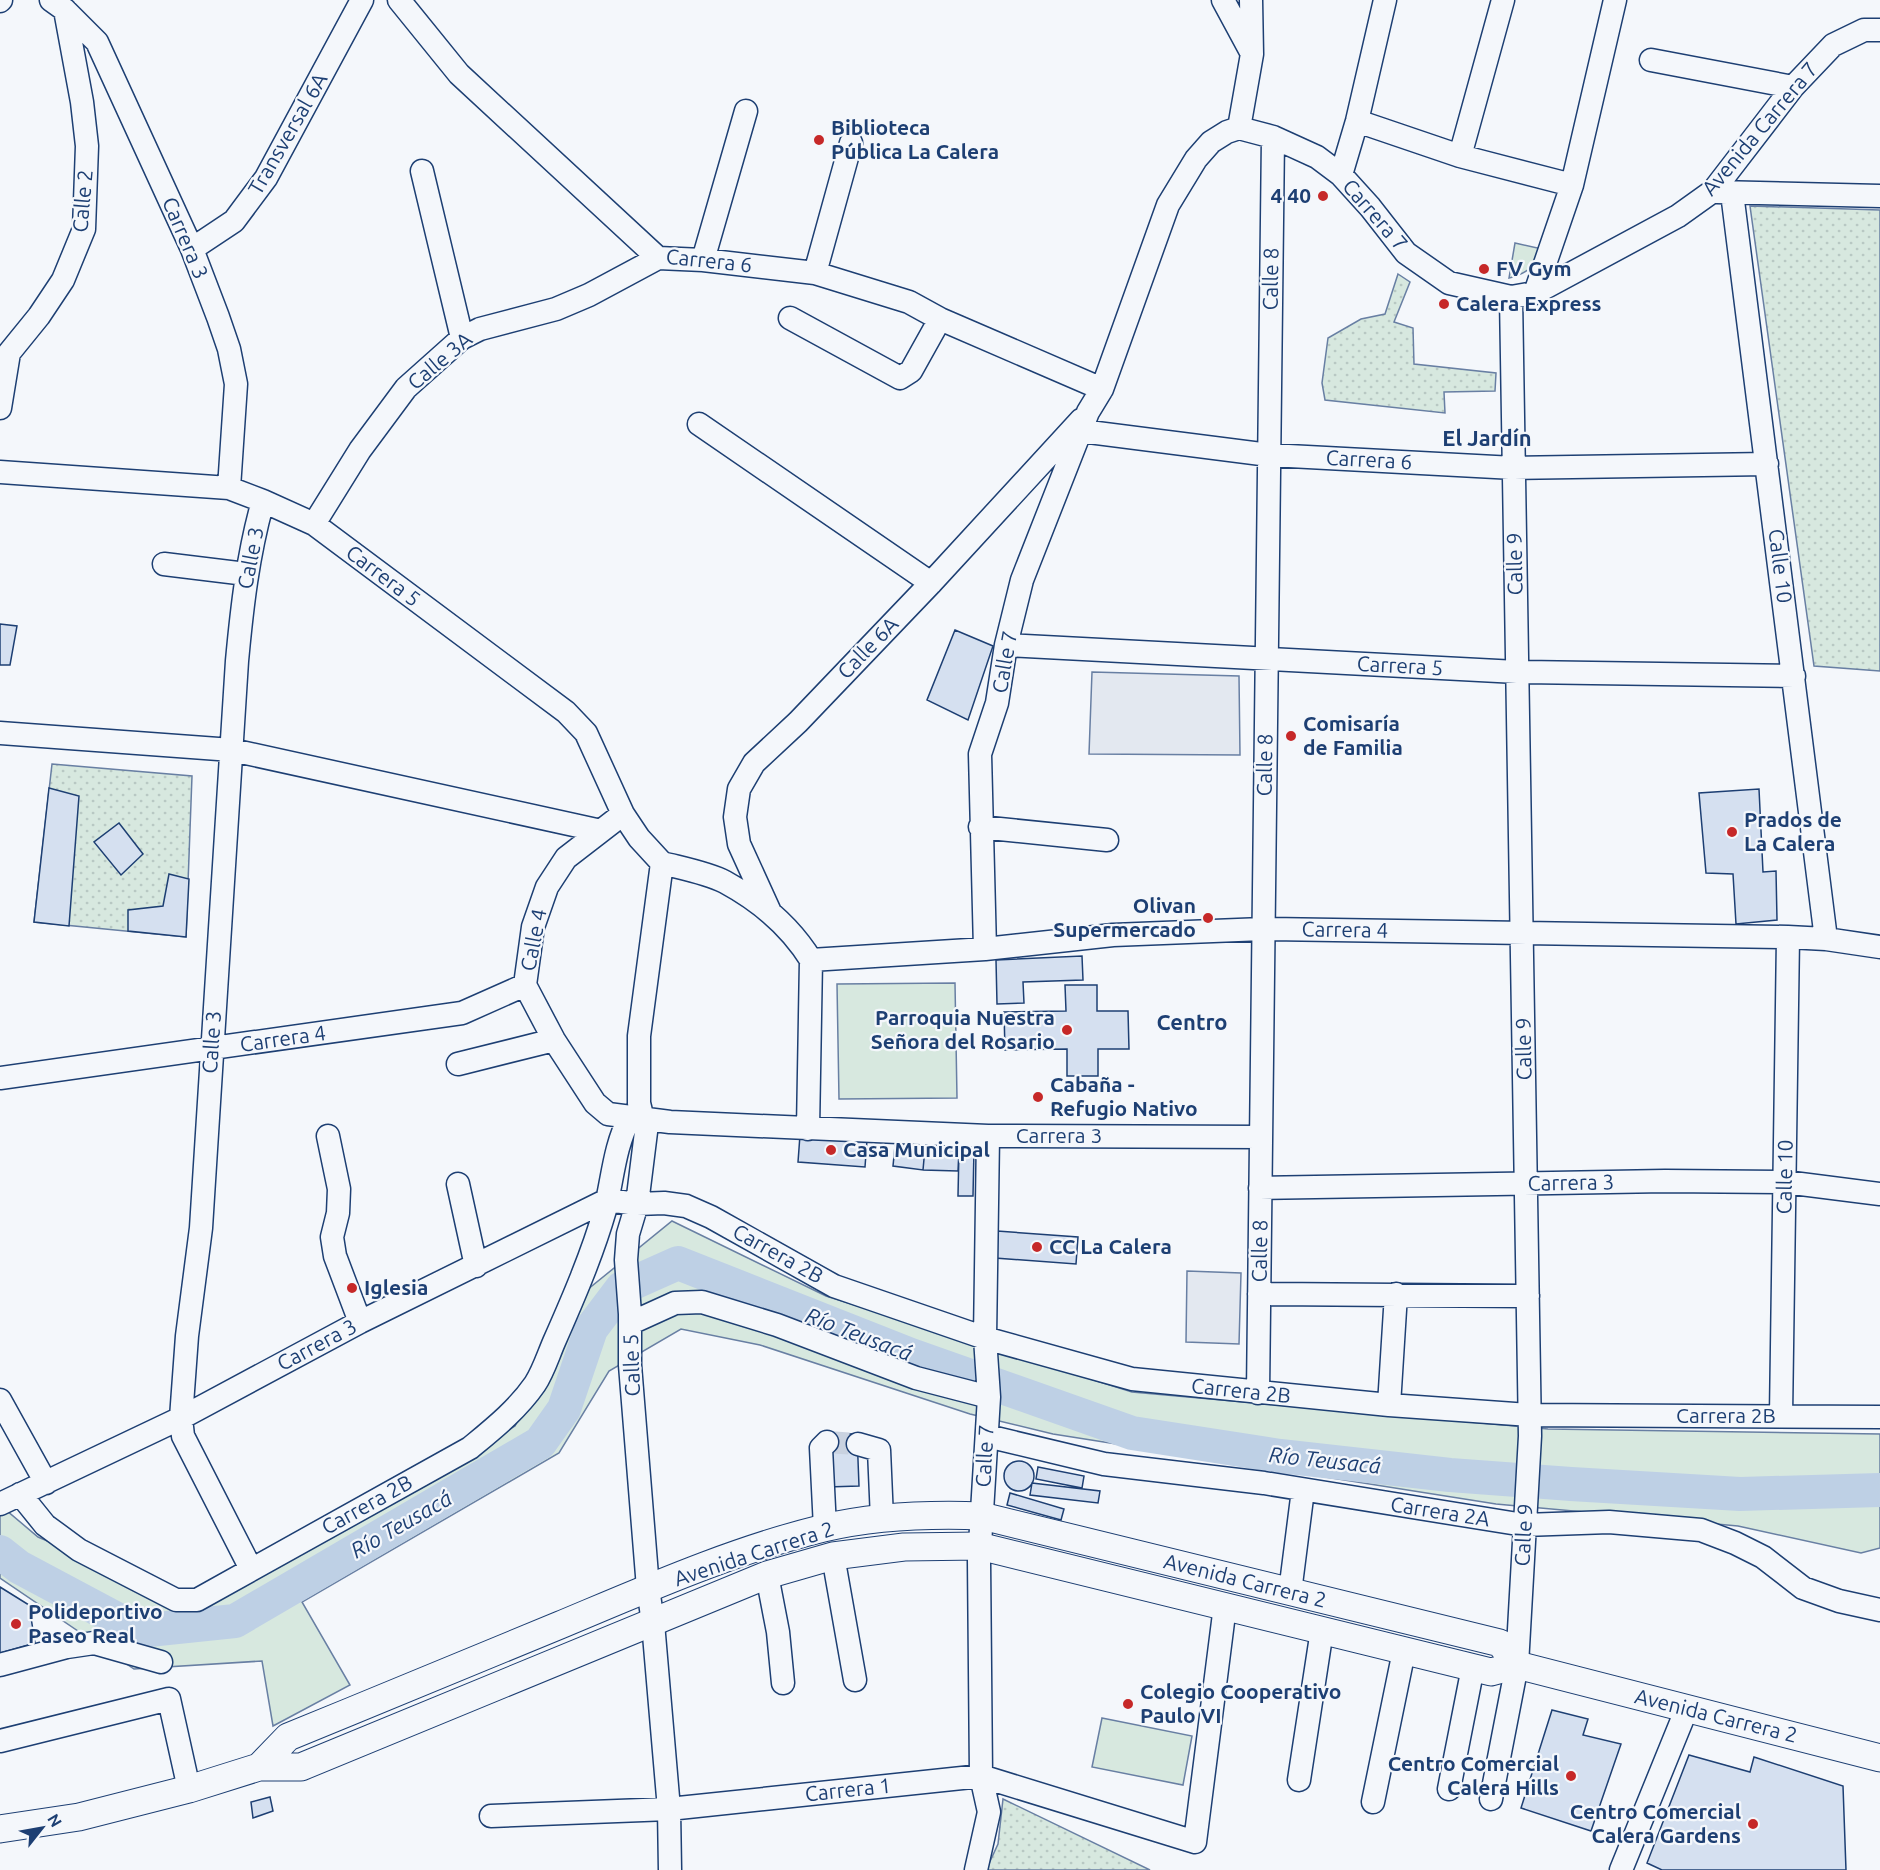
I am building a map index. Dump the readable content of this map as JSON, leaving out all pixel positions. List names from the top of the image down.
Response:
{
  "streets": {
    "main road": ["Avenida Carrera 2"],
    "street": [
      "Avenida Carrera 7",
      "Transversal 6A",
      "Calle 2",
      "Carrera 7",
      "Carrera 3",
      "Carrera 6",
      "Calle 8",
      "Calle 3A",
      "Calle 3",
      "Calle 9",
      "Calle 10",
      "Carrera 5",
      "Calle 6A",
      "Calle 7",
      "Carrera 4",
      "Calle 4",
      "Carrera 2B",
      "Calle 5",
      "Carrera 2A",
      "Carrera 1"
    ]
  },
  "crossings": [
    ["Avenida Carrera 7", "Carrera 7"],
    ["Avenida Carrera 7", "Calle 9"],
    ["Avenida Carrera 7", "Calle 10"],
    ["Transversal 6A", "Carrera 3"],
    ["Calle 2", "Carrera 3"],
    ["Carrera 7", "Calle 8"],
    ["Carrera 7", "Calle 9"],
    ["Carrera 3", "Calle 8"],
    ["Carrera 3", "Calle 3"],
    ["Carrera 3", "Calle 9"],
    ["Carrera 3", "Calle 10"],
    ["Carrera 3", "Carrera 5"],
    ["Carrera 3", "Calle 7"],
    ["Carrera 3", "Calle 4"],
    ["Carrera 3", "Carrera 2B"],
    ["Carrera 3", "Calle 5"],
    ["Carrera 6", "Calle 8"],
    ["Carrera 6", "Calle 3A"],
    ["Carrera 6", "Calle 9"],
    ["Carrera 6", "Calle 10"],
    ["Carrera 6", "Calle 6A"],
    ["Carrera 6", "Calle 7"],
    ["Calle 8", "Carrera 5"],
    ["Calle 8", "Carrera 4"],
    ["Calle 8", "Carrera 2B"],
    ["Calle 3A", "Carrera 5"],
    ["Calle 3", "Carrera 5"],
    ["Calle 3", "Carrera 4"],
    ["Calle 3", "Carrera 2B"],
    ["Calle 9", "Carrera 5"],
    ["Calle 9", "Carrera 4"],
    ["Calle 9", "Carrera 2B"],
    ["Calle 9", "Carrera 2A"],
    ["Calle 9", "Avenida Carrera 2"],
    ["Calle 10", "Carrera 5"],
    ["Calle 10", "Carrera 4"],
    ["Calle 10", "Carrera 2B"],
    ["Carrera 5", "Calle 7"],
    ["Carrera 5", "Calle 4"],
    ["Carrera 5", "Calle 5"],
    ["Calle 6A", "Calle 7"],
    ["Calle 7", "Carrera 4"],
    ["Calle 7", "Carrera 2B"],
    ["Calle 7", "Carrera 2A"],
    ["Calle 7", "Avenida Carrera 2"],
    ["Calle 7", "Carrera 1"],
    ["Carrera 4", "Calle 4"],
    ["Calle 4", "Carrera 2B"],
    ["Calle 4", "Calle 5"],
    ["Carrera 2B", "Calle 5"],
    ["Calle 5", "Avenida Carrera 2"],
    ["Calle 5", "Carrera 1"],
    ["Avenida Carrera 2", "Carrera 1"]
  ],
  "districts": ["El Jardín", "Centro"],
  "water": ["Río Teusacá"],
  "places": [
    "Biblioteca Pública La Calera",
    "4 40",
    "FV Gym",
    "Calera Express",
    "Comisaría de Familia",
    "Prados de La Calera",
    "Olivan Supermercado",
    "Parroquia Nuestra Señora del Rosario",
    "Cabaña - Refugio Nativo",
    "Casa Municipal",
    "CC La Calera",
    "Iglesia",
    "Polideportivo Paseo Real",
    "Colegio Cooperativo Paulo VI",
    "Centro Comercial Calera Hills",
    "Centro Comercial Calera Gardens"
  ],
  "north": "top right"
}
